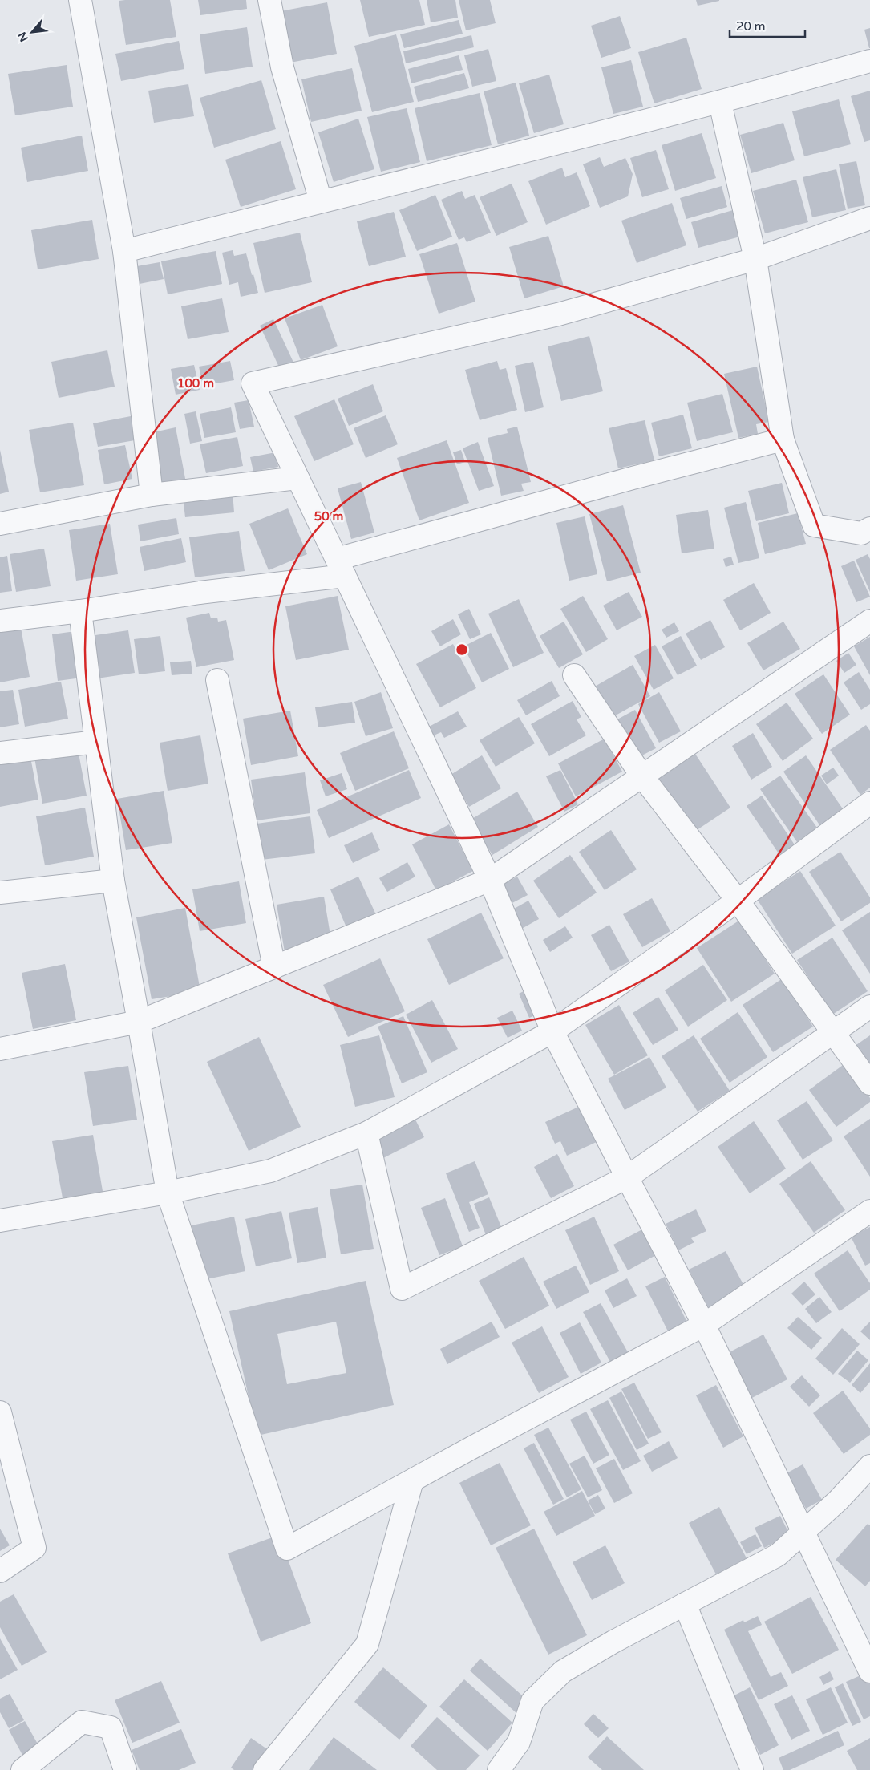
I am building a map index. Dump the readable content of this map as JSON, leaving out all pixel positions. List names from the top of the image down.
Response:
{
  "scale_bar": "20 m",
  "north": "bottom left",
  "rings": ["100 m", "50 m"]
}
